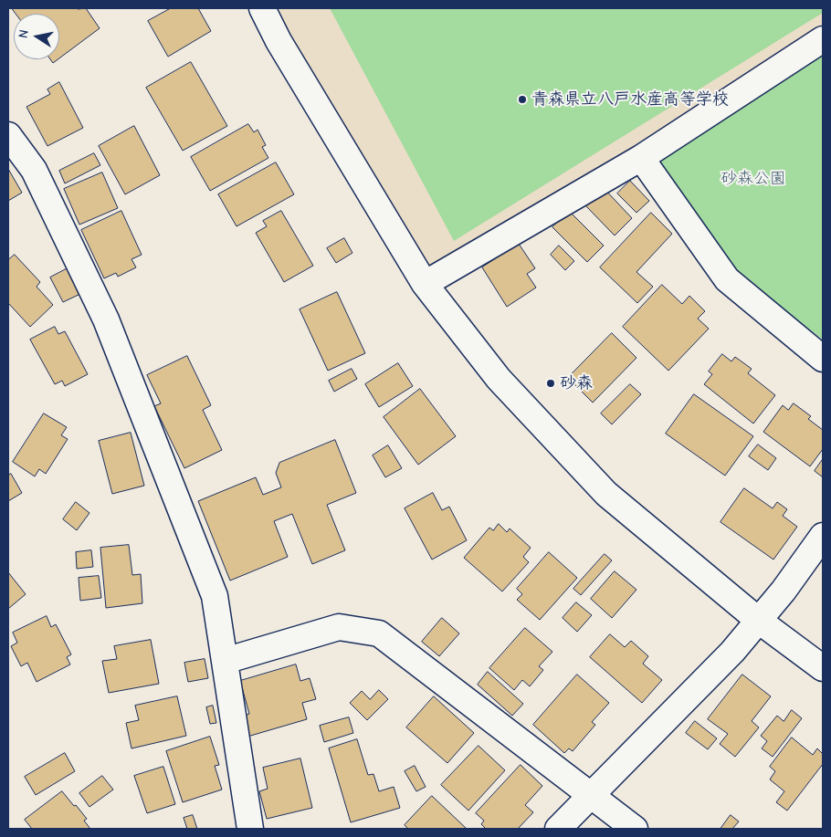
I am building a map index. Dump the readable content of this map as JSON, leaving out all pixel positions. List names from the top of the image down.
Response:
{
  "parks": ["砂森公園"],
  "places": ["青森県立八戸水産高等学校", "砂森"],
  "north": "left"
}
